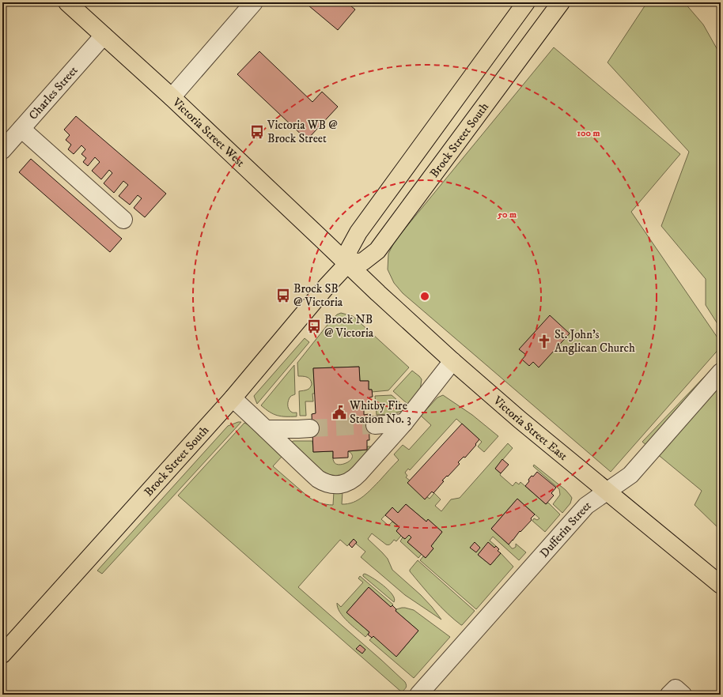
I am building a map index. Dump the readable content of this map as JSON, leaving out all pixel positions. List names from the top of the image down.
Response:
{
  "streets": {
    "main road": ["Victoria Street West", "Brock Street South", "Victoria Street East"],
    "street": ["Charles Street", "Dufferin Street"]
  },
  "crossings": [
    ["Charles Street", "Victoria Street West"],
    ["Victoria Street West", "Brock Street South"],
    ["Victoria Street West", "Victoria Street East"],
    ["Brock Street South", "Victoria Street East"],
    ["Victoria Street East", "Dufferin Street"]
  ],
  "places": {
    "bus stop": ["Victoria WB @ Brock Street", "Brock SB @ Victoria", "Brock NB @ Victoria"],
    "church": ["St. John's Anglican Church"],
    "public building": ["Whitby Fire Station No. 3"]
  },
  "rings": ["100 m", "50 m"]
}
